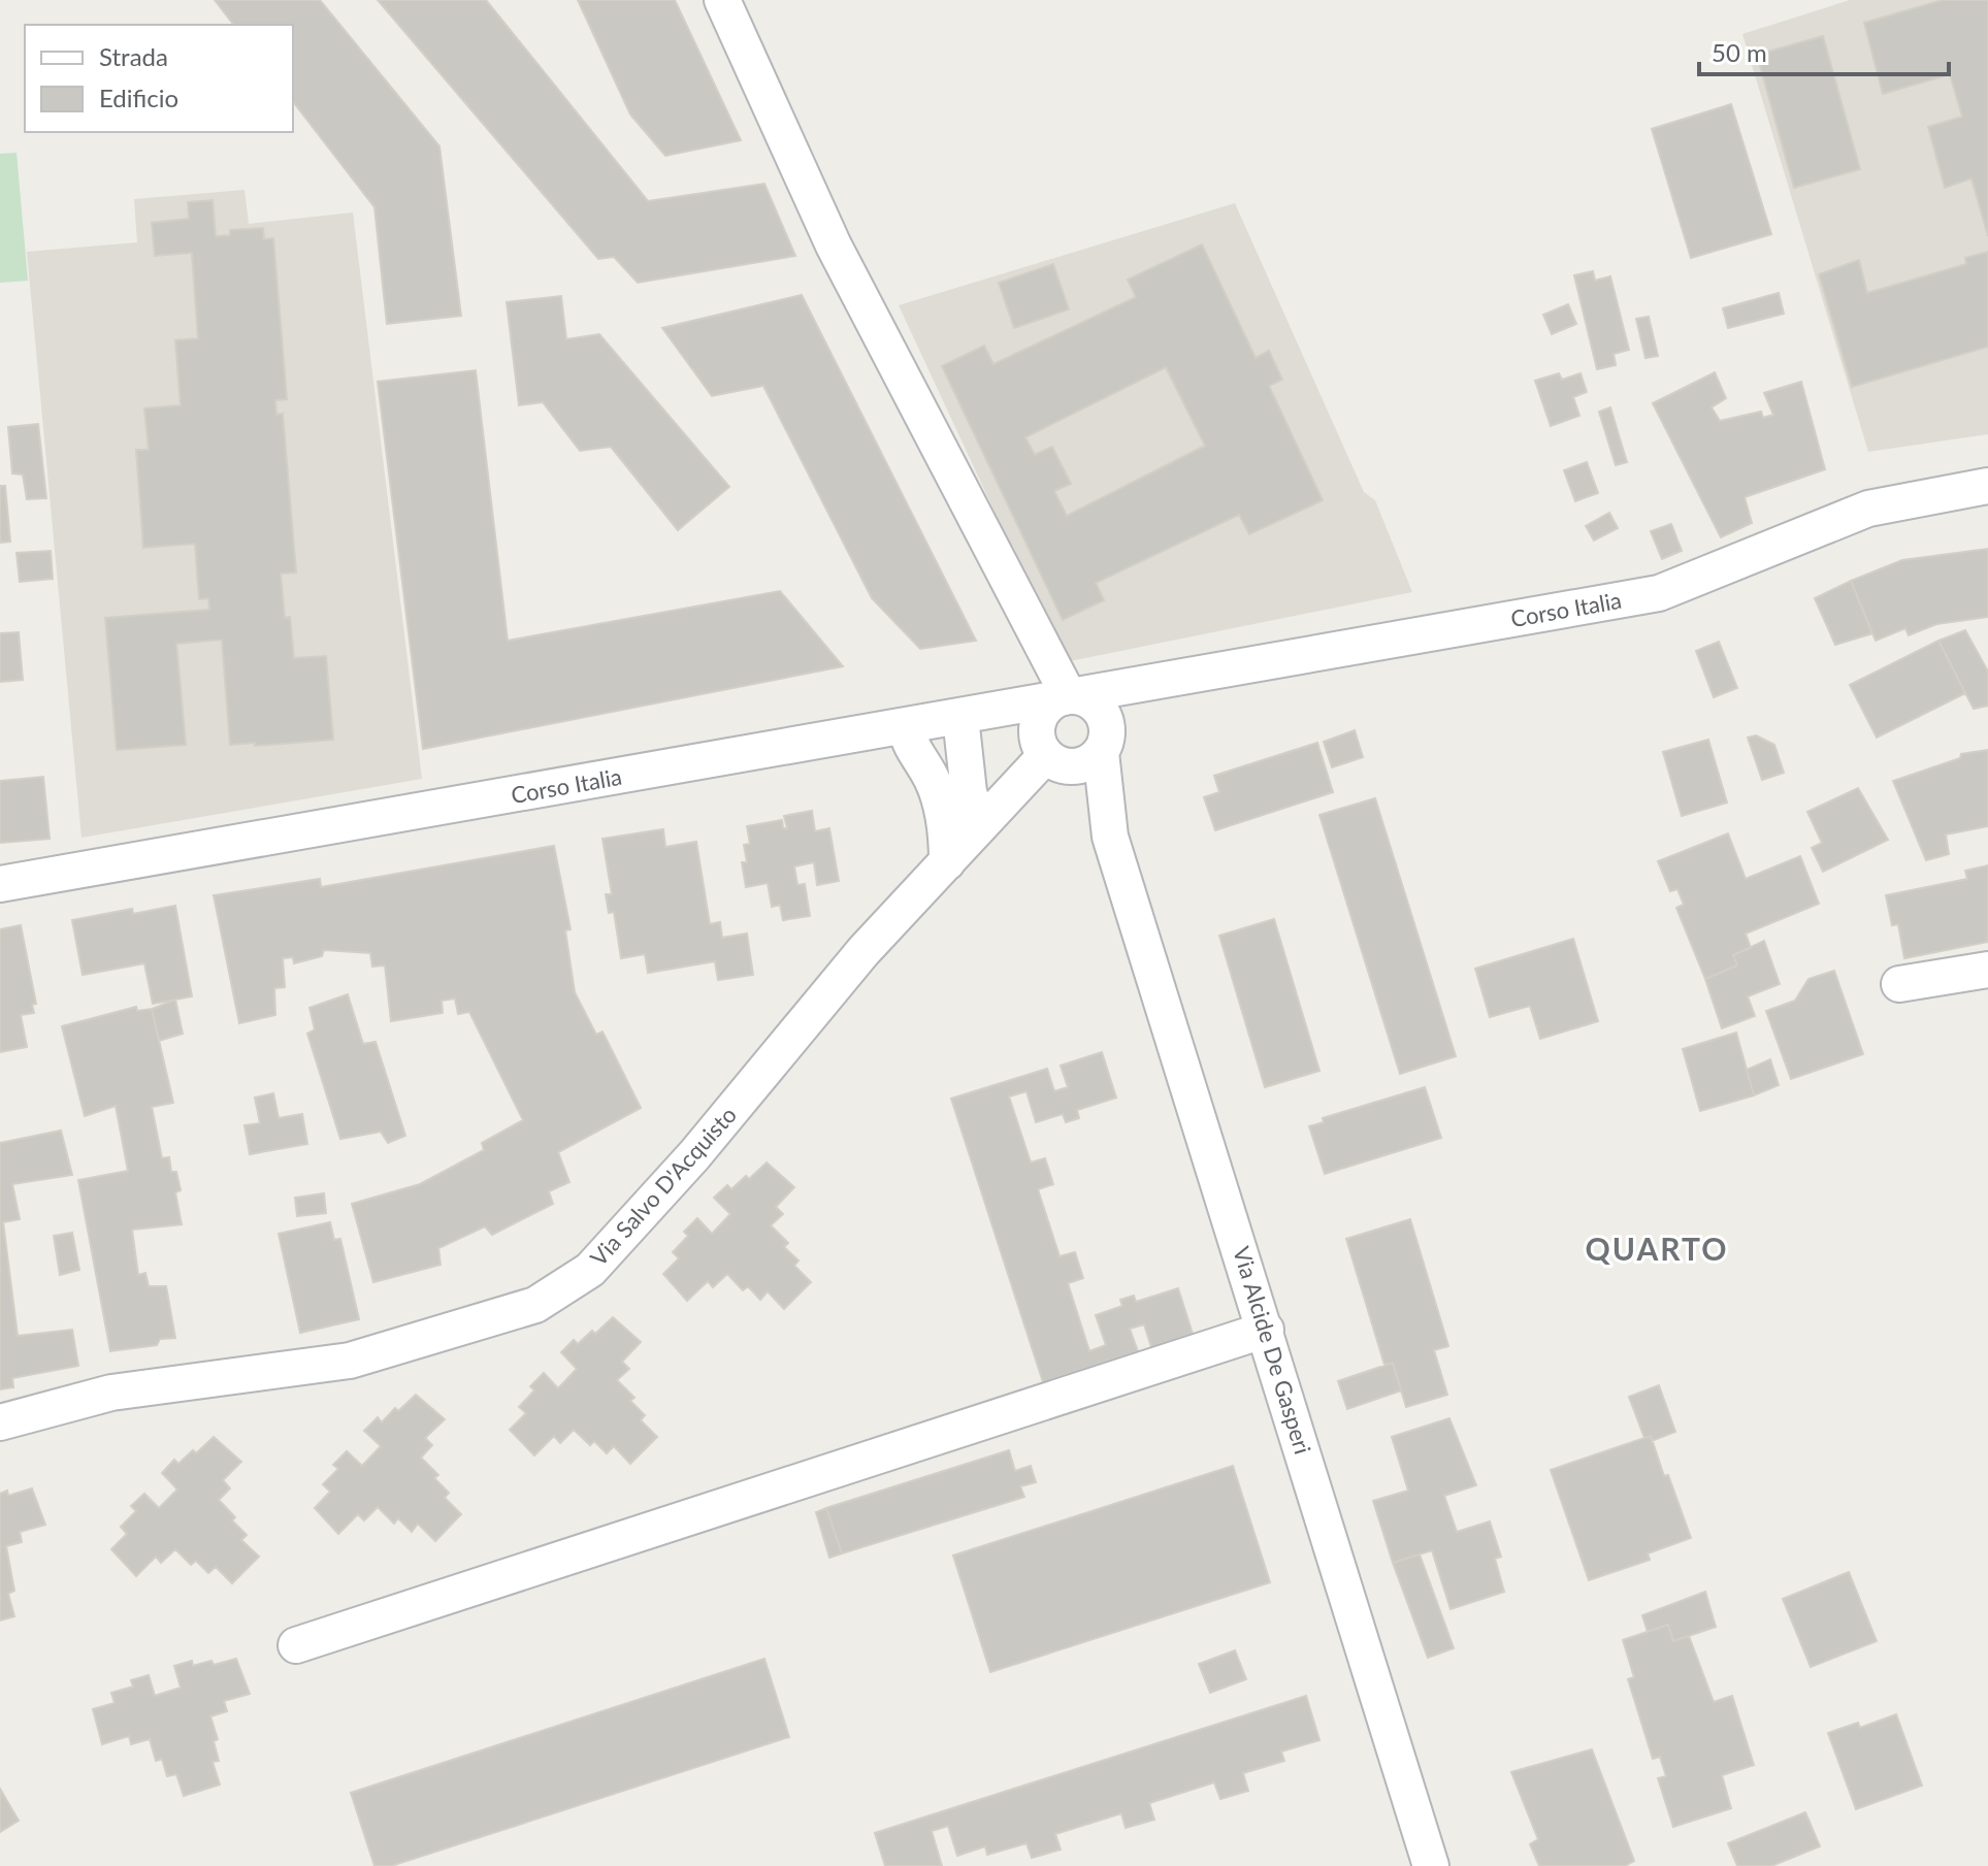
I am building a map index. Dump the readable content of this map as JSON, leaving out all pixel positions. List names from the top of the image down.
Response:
{
  "streets": {
    "street": ["Corso Italia", "Via Salvo D'Acquisto", "Via Alcide De Gasperi"]
  },
  "crossings": [
    ["Corso Italia", "Via Salvo D'Acquisto"],
    ["Corso Italia", "Via Alcide De Gasperi"],
    ["Via Salvo D'Acquisto", "Via Alcide De Gasperi"]
  ],
  "districts": ["QUARTO"],
  "legend": ["Strada", "Edificio"],
  "scale_bar": "50 m"
}
